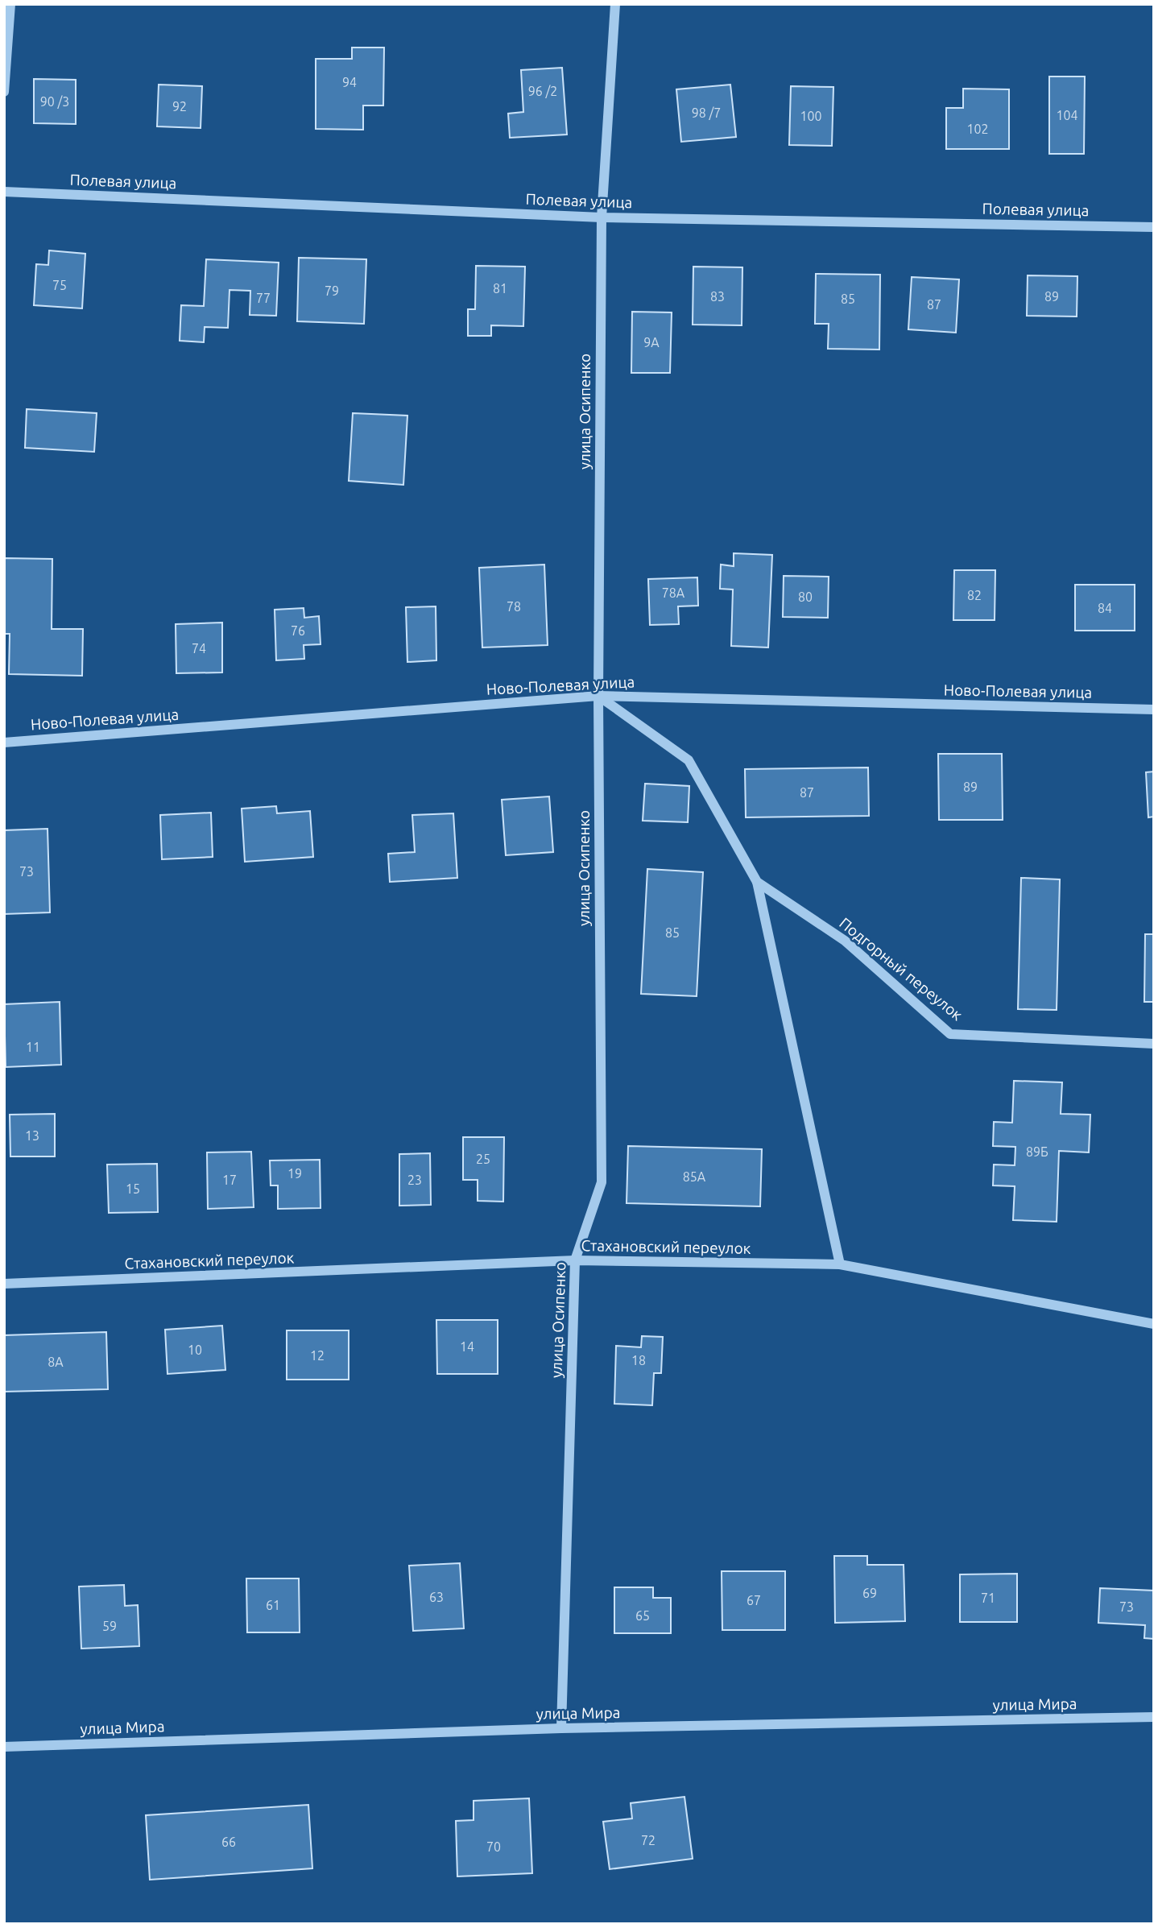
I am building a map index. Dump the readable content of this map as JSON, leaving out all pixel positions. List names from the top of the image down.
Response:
{
  "streets": {
    "street": [
      "Полевая улица",
      "улица Осипенко",
      "Ново-Полевая улица",
      "Подгорный переулок",
      "Стахановский переулок",
      "улица Мира"
    ]
  },
  "crossings": [
    ["Полевая улица", "улица Осипенко"],
    ["улица Осипенко", "Ново-Полевая улица"],
    ["улица Осипенко", "Подгорный переулок"],
    ["улица Осипенко", "Стахановский переулок"],
    ["улица Осипенко", "улица Мира"],
    ["Ново-Полевая улица", "Подгорный переулок"]
  ],
  "house_numbers": [
    "94",
    "96 /2",
    "90 /3",
    "92",
    "98 /7",
    "104",
    "100",
    "102",
    "75",
    "81",
    "79",
    "83",
    "89",
    "77",
    "85",
    "87",
    "9А",
    "78А",
    "82",
    "80",
    "78",
    "84",
    "76",
    "74",
    "89",
    "87",
    "73",
    "85",
    "11",
    "13",
    "89Б",
    "25",
    "19",
    "85А",
    "17",
    "23",
    "15",
    "14",
    "10",
    "12",
    "18",
    "8А",
    "69",
    "63",
    "71",
    "67",
    "61",
    "73",
    "65",
    "59",
    "72",
    "66",
    "70"
  ]
}
